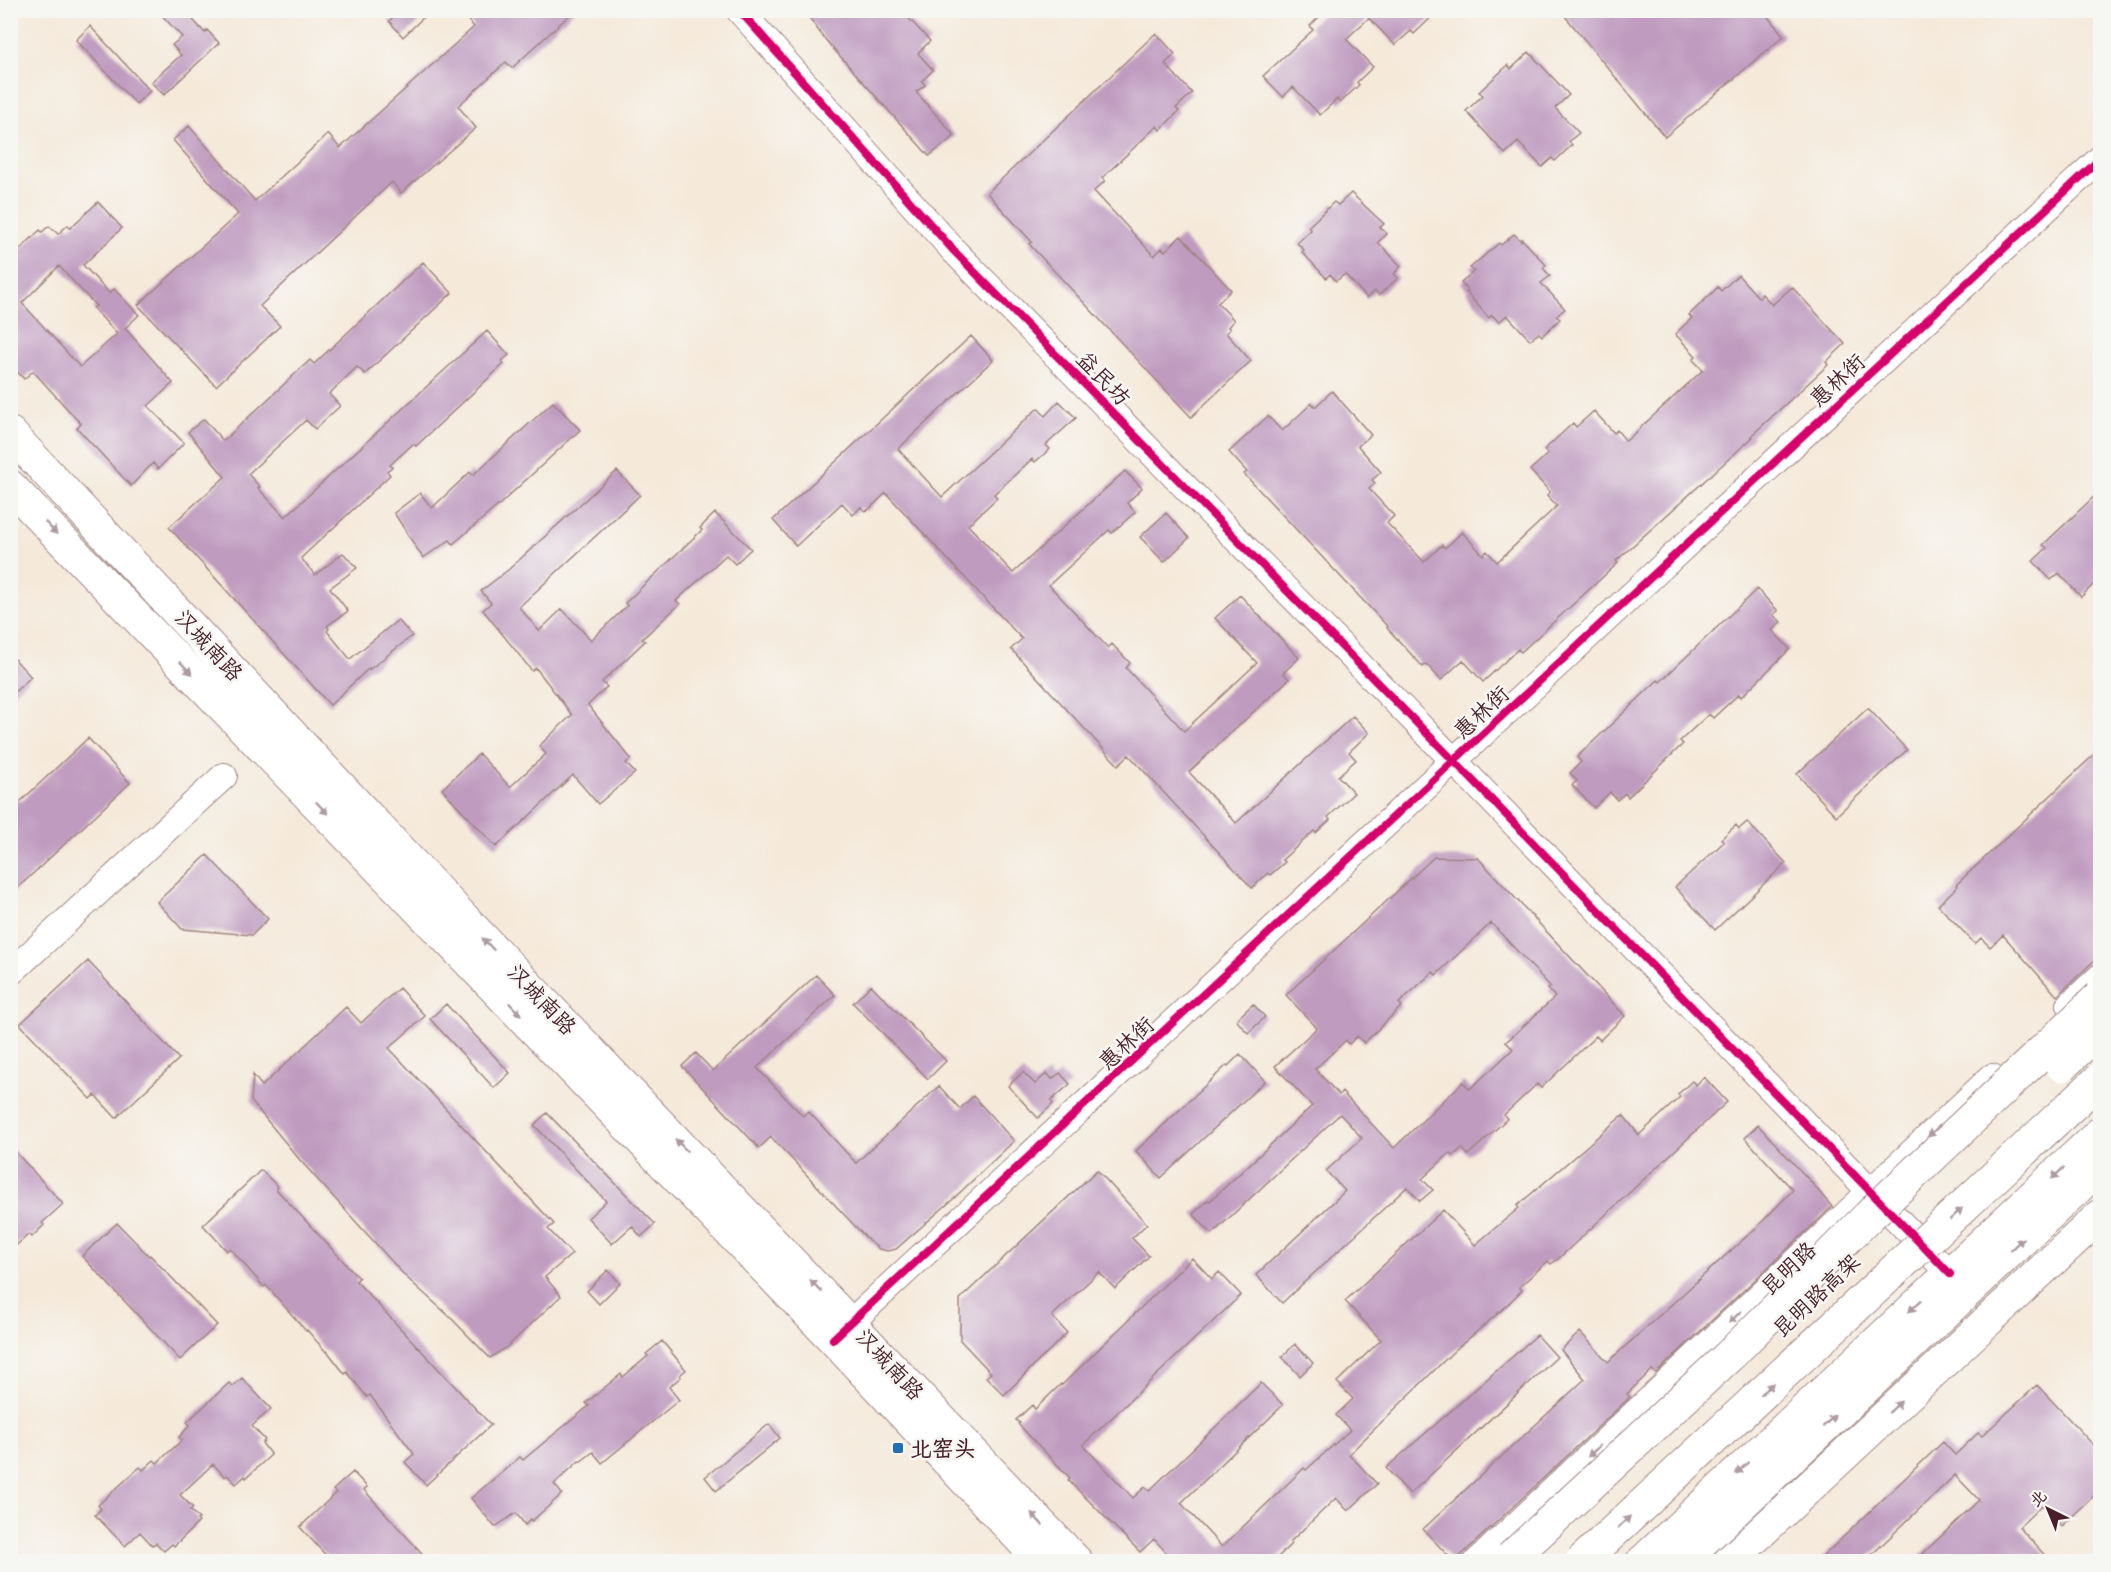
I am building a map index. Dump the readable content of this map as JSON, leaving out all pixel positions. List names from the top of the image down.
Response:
{
  "streets": {
    "highway": ["昆明路高架"],
    "main road": ["汉城南路"],
    "street": ["益民坊", "惠林街", "昆明路"]
  },
  "crossings": [
    ["益民坊", "惠林街"],
    ["益民坊", "昆明路"],
    ["惠林街", "汉城南路"]
  ],
  "one_way": ["昆明路"],
  "places": {
    "transit": ["北窑头"]
  },
  "north": "top left"
}
